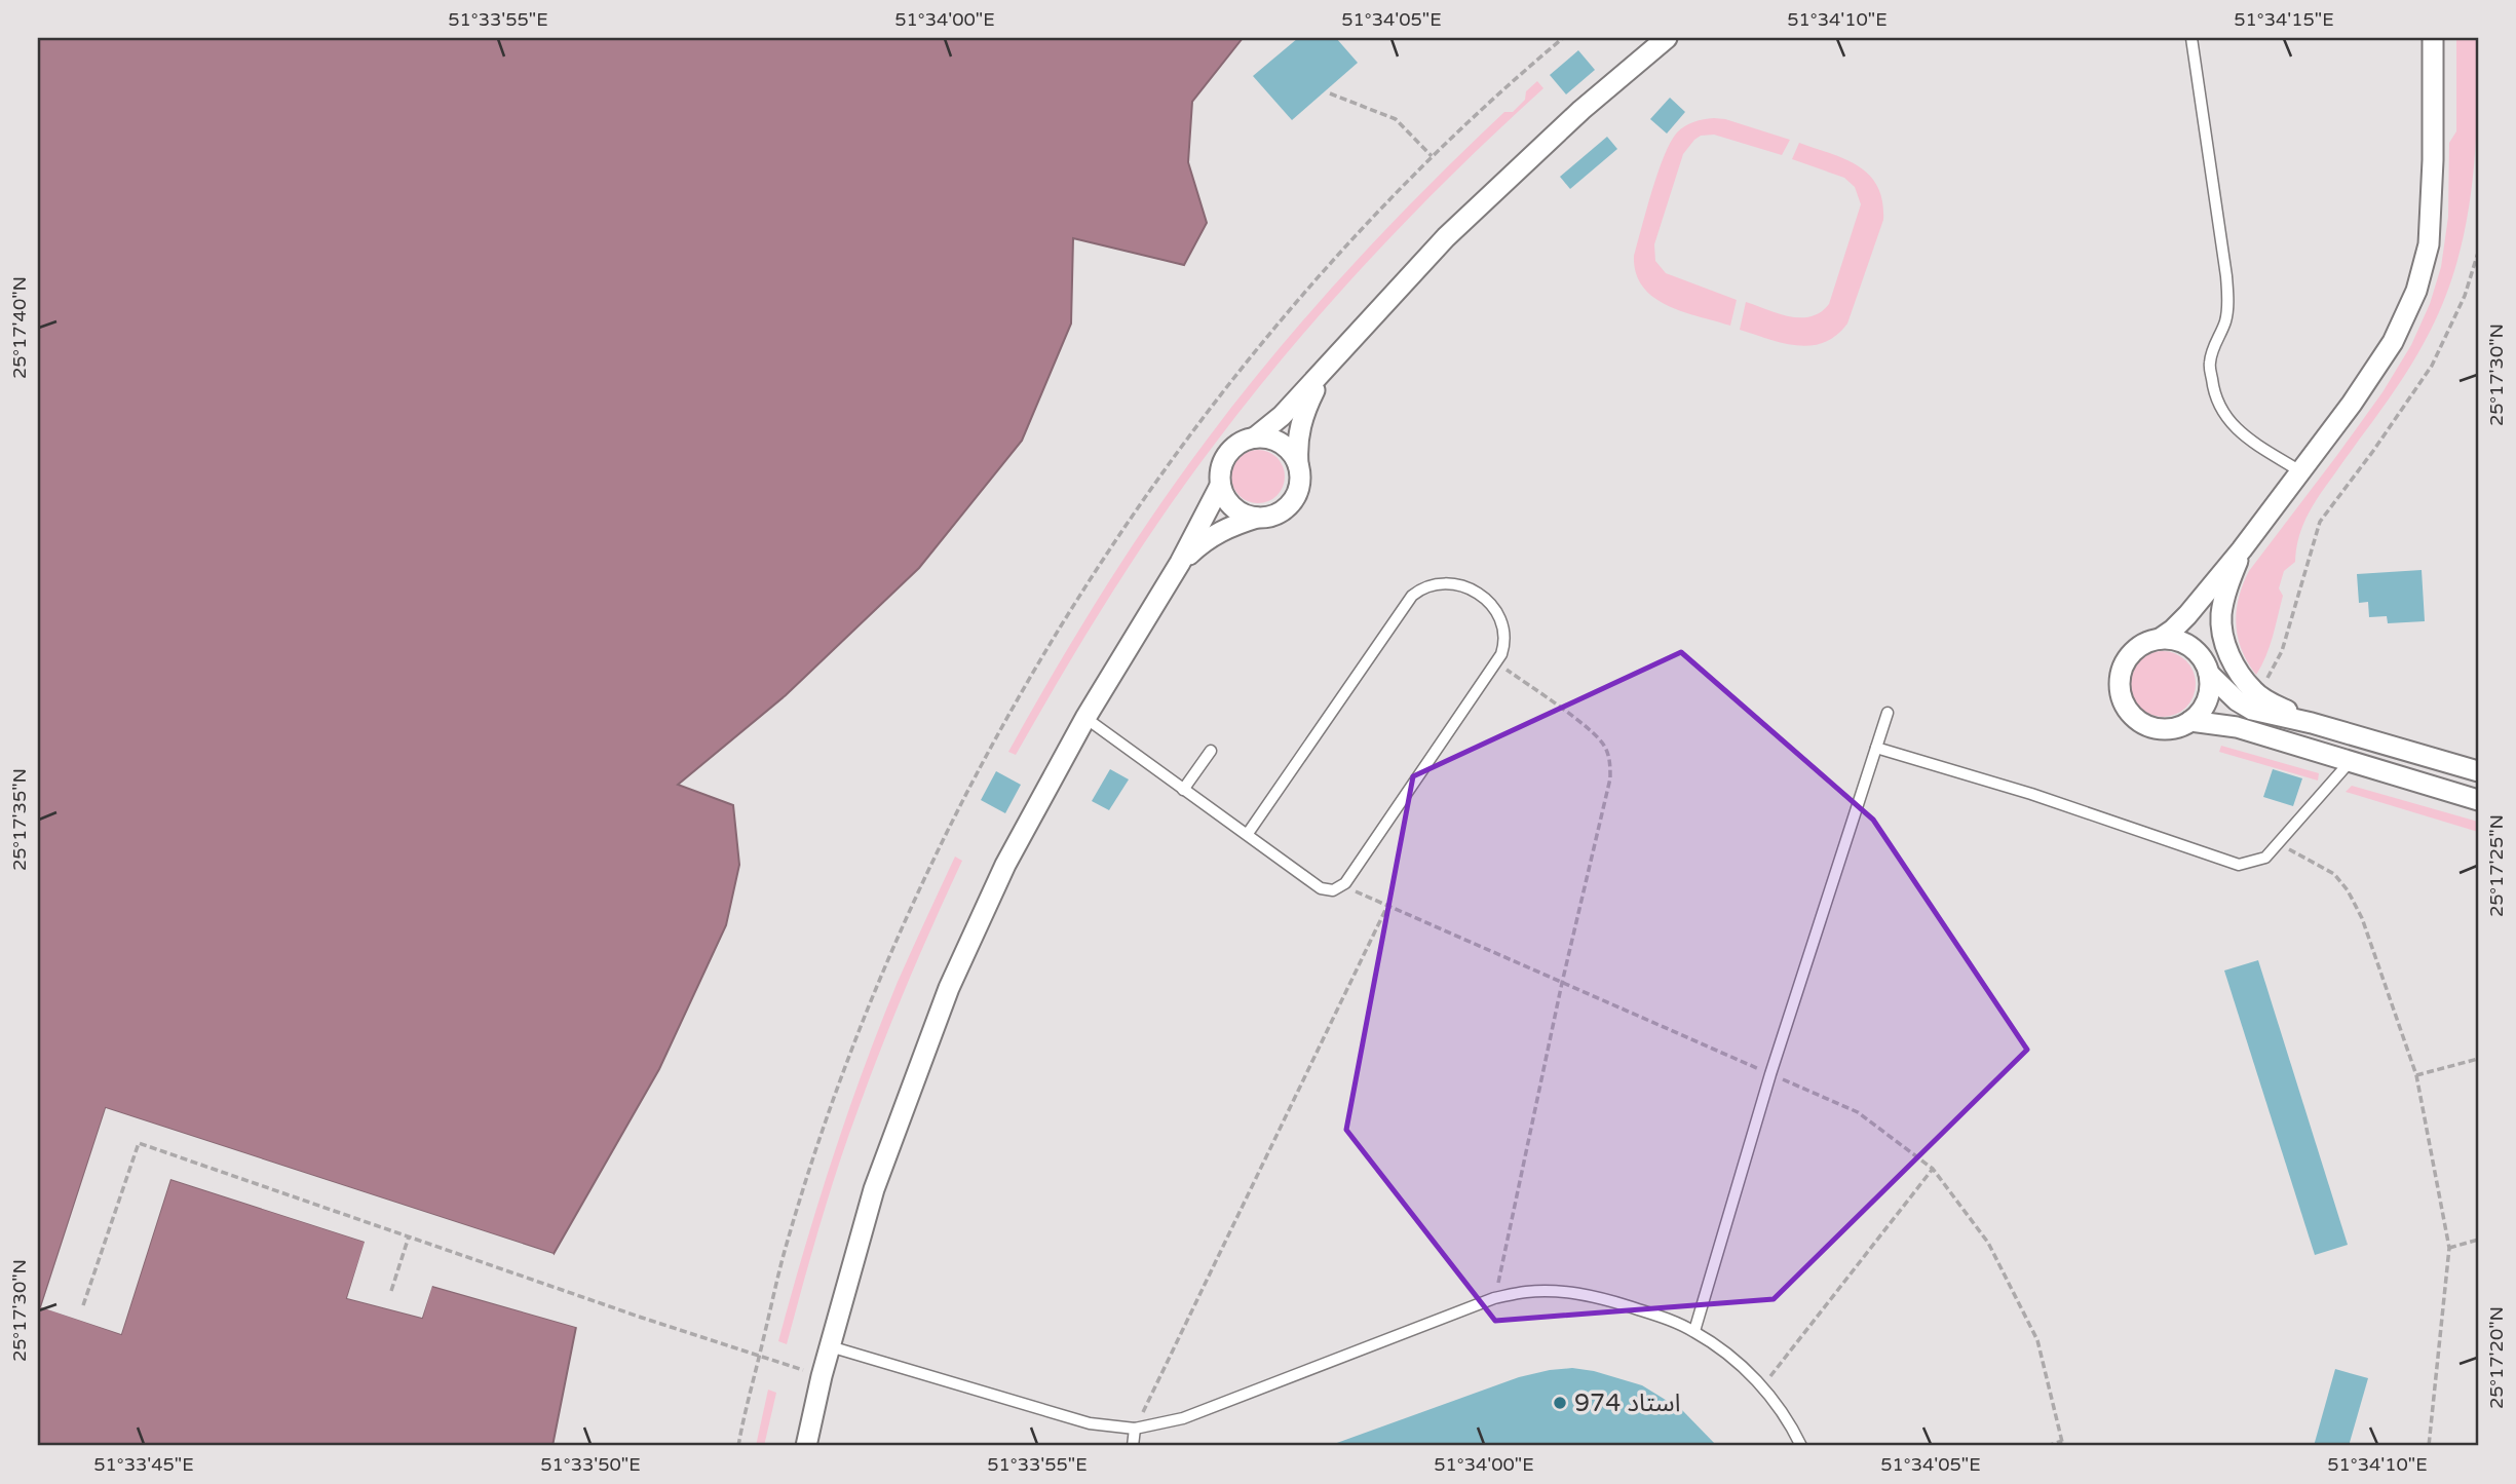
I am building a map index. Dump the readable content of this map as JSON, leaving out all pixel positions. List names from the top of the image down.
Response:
{
  "places": ["استاد 974"],
  "coordinates": [
    "51°33'55\"E",
    "51°34'00\"E",
    "51°34'05\"E",
    "51°34'10\"E",
    "51°34'15\"E",
    "25°17'40\"N",
    "25°17'30\"N",
    "25°17'35\"N",
    "25°17'25\"N",
    "25°17'20\"N",
    "51°33'45\"E",
    "51°33'50\"E"
  ]
}
